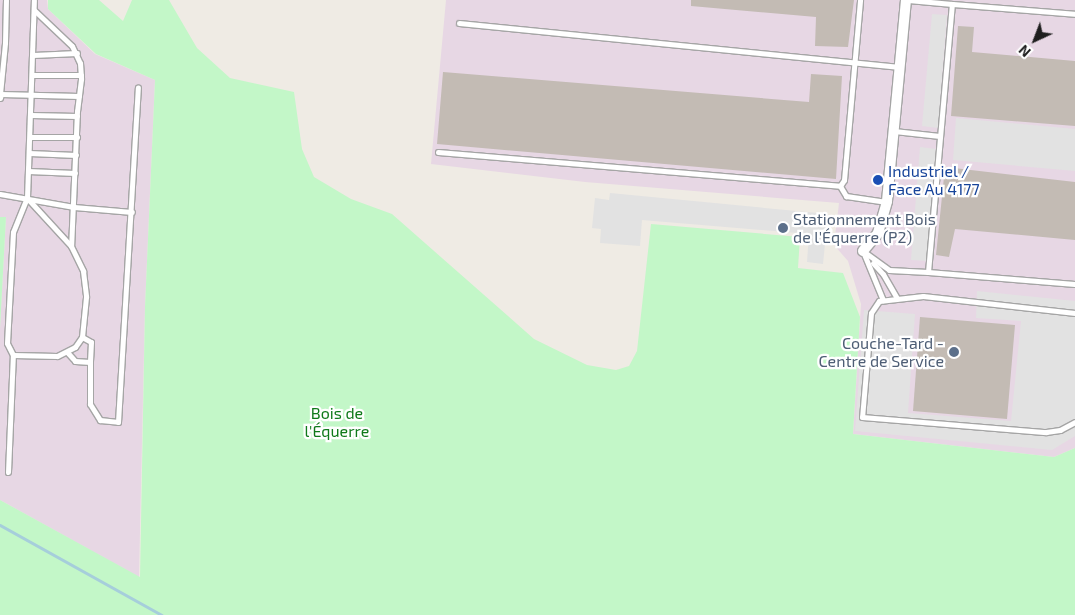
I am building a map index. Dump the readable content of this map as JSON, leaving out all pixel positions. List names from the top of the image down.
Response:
{
  "parks": ["Bois de l'Équerre"],
  "places": ["Industriel / Face Au 4177", "Stationnement Bois de l'Équerre (P2)", "Couche-Tard - Centre de Service"],
  "north": "bottom left"
}
